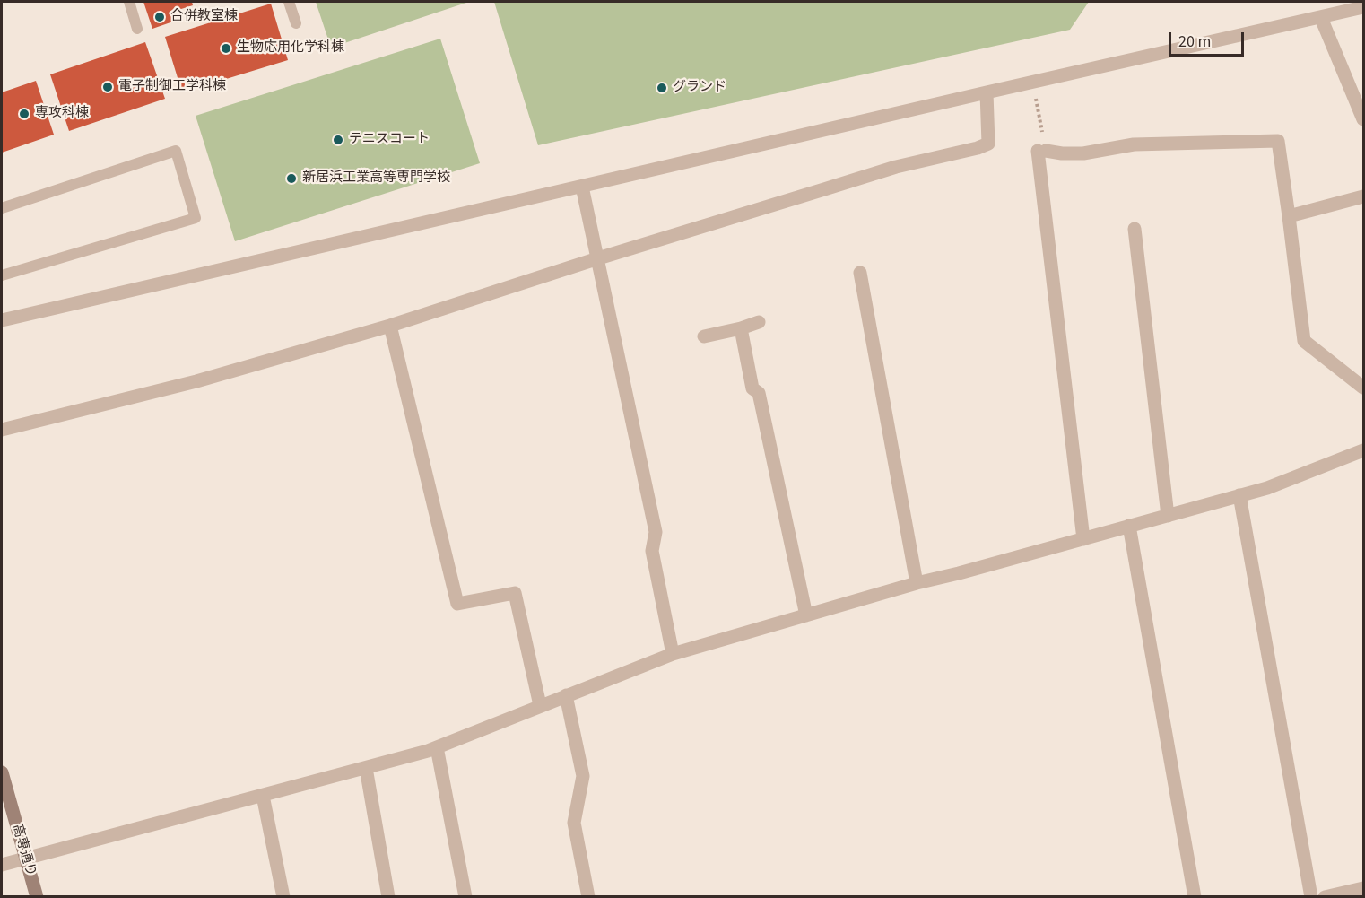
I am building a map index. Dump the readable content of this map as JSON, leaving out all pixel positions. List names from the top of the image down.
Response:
{
  "streets": {
    "street": ["高専通り"]
  },
  "places": [
    "合併教室棟",
    "生物応用化学科棟",
    "電子制御工学科棟",
    "グランド",
    "専攻科棟",
    "テニスコート",
    "新居浜工業高等専門学校"
  ],
  "scale_bar": "20 m"
}
